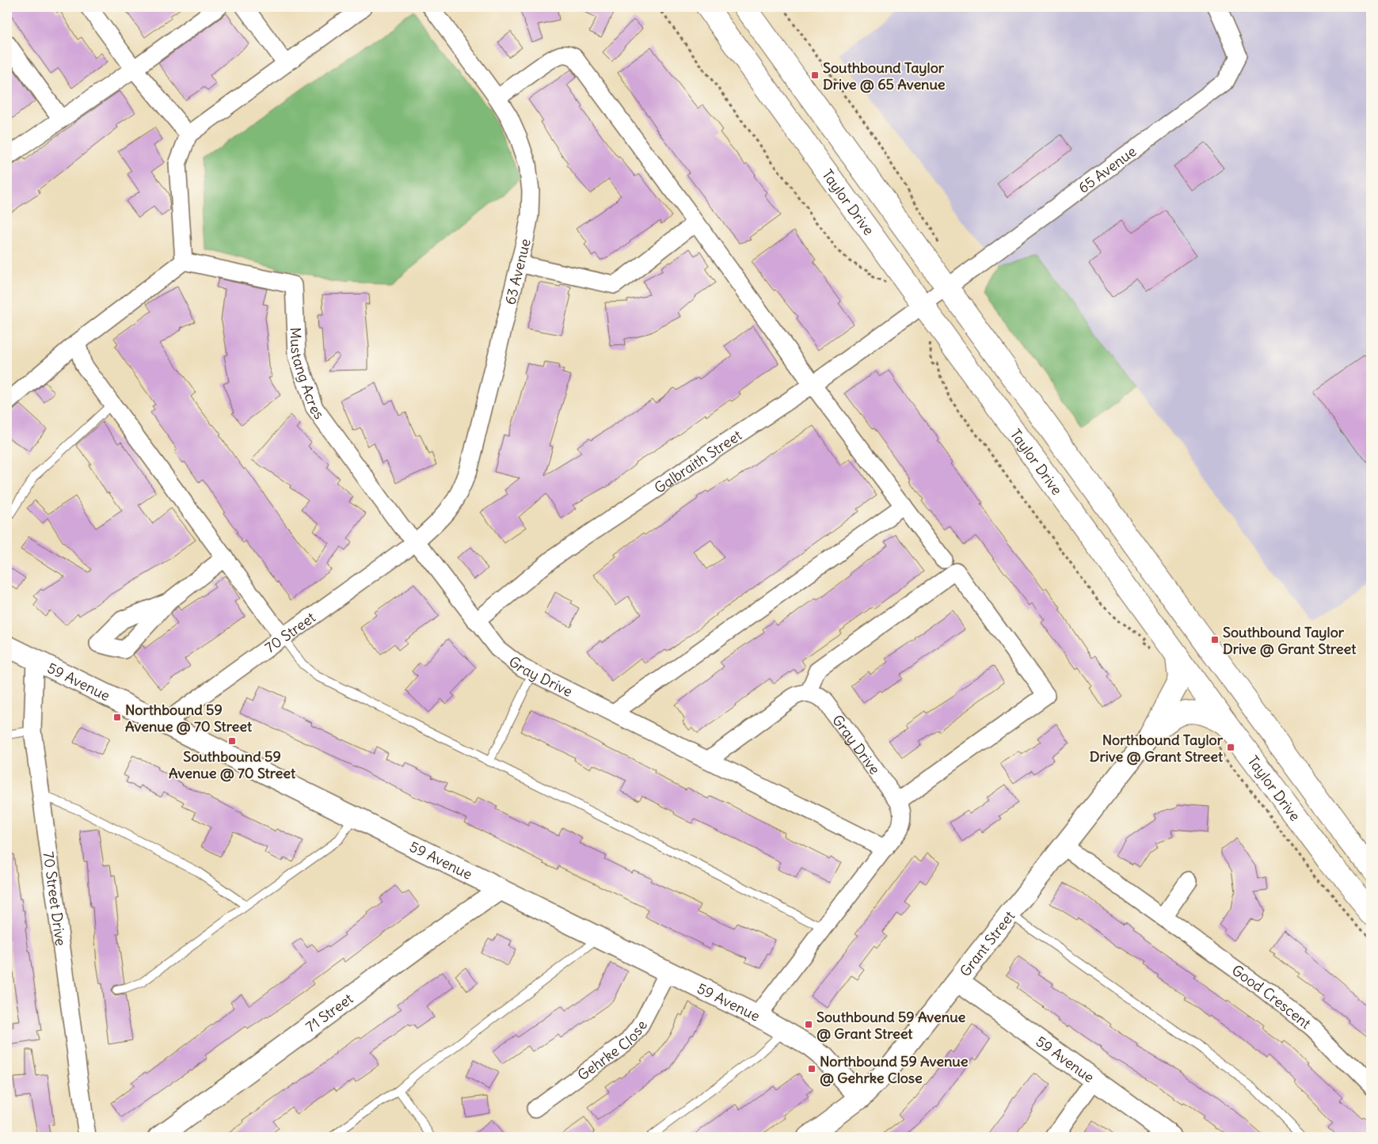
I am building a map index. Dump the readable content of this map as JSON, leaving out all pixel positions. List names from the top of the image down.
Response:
{
  "streets": {
    "main road": ["Taylor Drive"],
    "street": [
      "65 Avenue",
      "63 Avenue",
      "Mustang Acres",
      "Galbraith Street",
      "70 Street",
      "Gray Drive",
      "59 Avenue",
      "70 Street Drive",
      "Grant Street",
      "Good Crescent",
      "71 Street",
      "Gehrke Close"
    ]
  },
  "crossings": [
    ["65 Avenue", "Taylor Drive"],
    ["65 Avenue", "Galbraith Street"],
    ["Taylor Drive", "Galbraith Street"],
    ["63 Avenue", "Mustang Acres"],
    ["63 Avenue", "70 Street"],
    ["63 Avenue", "Gray Drive"],
    ["Mustang Acres", "70 Street"],
    ["Mustang Acres", "Gray Drive"],
    ["Galbraith Street", "Gray Drive"],
    ["70 Street", "Gray Drive"],
    ["70 Street", "59 Avenue"],
    ["Gray Drive", "59 Avenue"],
    ["59 Avenue", "70 Street Drive"],
    ["59 Avenue", "Grant Street"],
    ["59 Avenue", "71 Street"],
    ["59 Avenue", "Gehrke Close"],
    ["Grant Street", "Good Crescent"]
  ],
  "places": {
    "transit": [
      "Southbound Taylor Drive @ 65 Avenue",
      "Southbound Taylor Drive @ Grant Street",
      "Northbound 59 Avenue @ 70 Street",
      "Southbound 59 Avenue @ 70 Street",
      "Northbound Taylor Drive @ Grant Street",
      "Southbound 59 Avenue @ Grant Street",
      "Northbound 59 Avenue @ Gehrke Close"
    ]
  }
}
